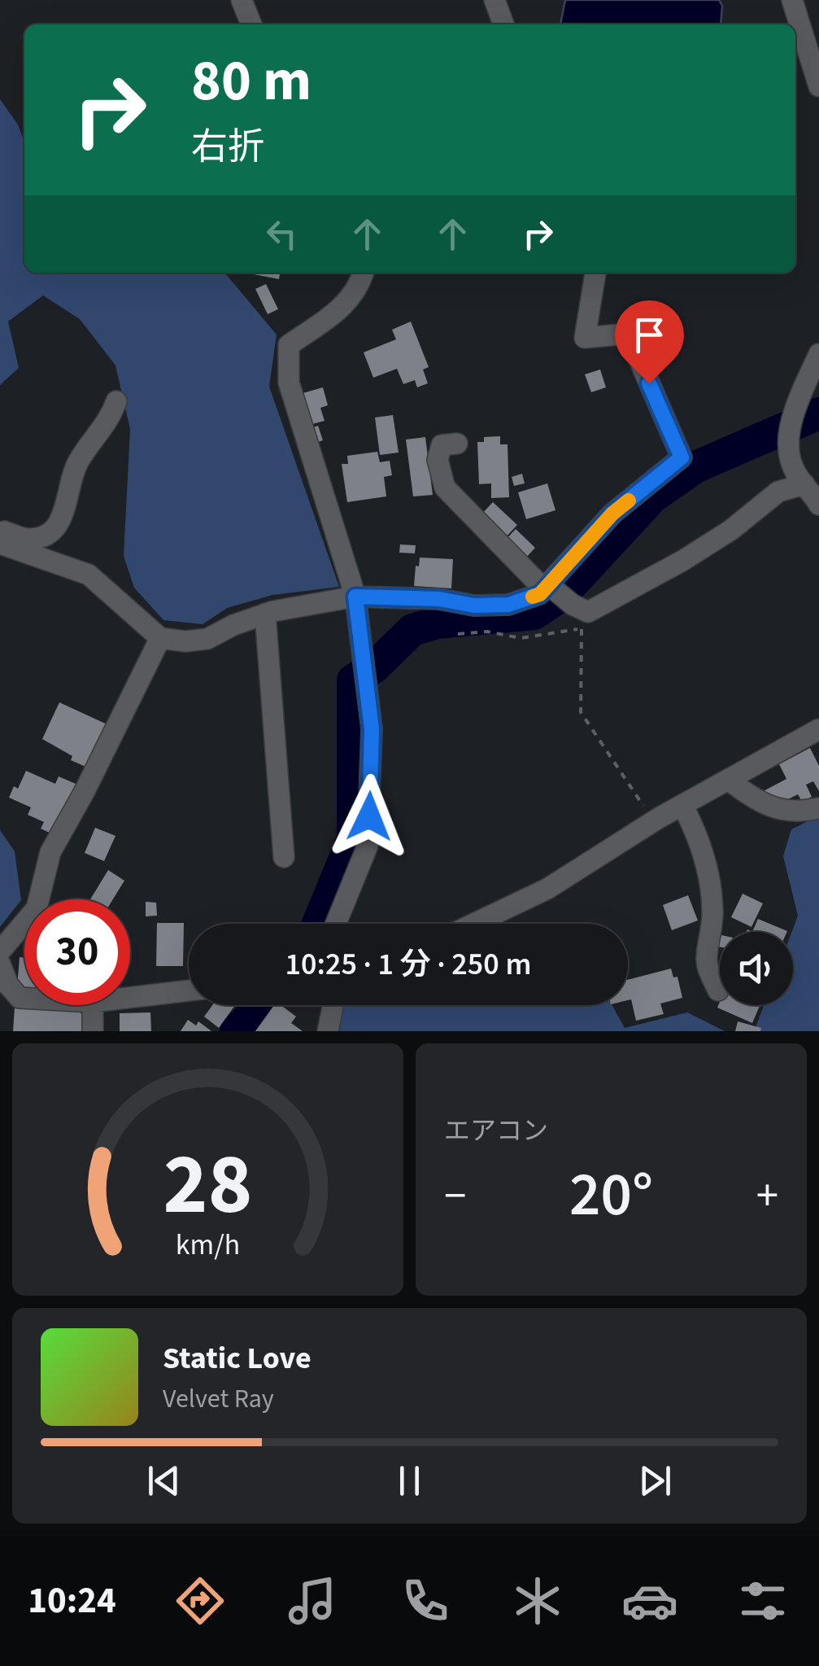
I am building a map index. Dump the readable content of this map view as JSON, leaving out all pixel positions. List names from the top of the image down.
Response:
{
  "page": {
    "turn": ["80 m", "右折"],
    "limit": "30",
    "trip": "10:25 · 1 分 · 250 m",
    "tile": "エアコン",
    "heat": ["−", "20°", "+"],
    "song": ["Static Love", "Velvet Ray"],
    "tabs": "10:24",
    "gauge": ["28", "km/h"]
  }
}
